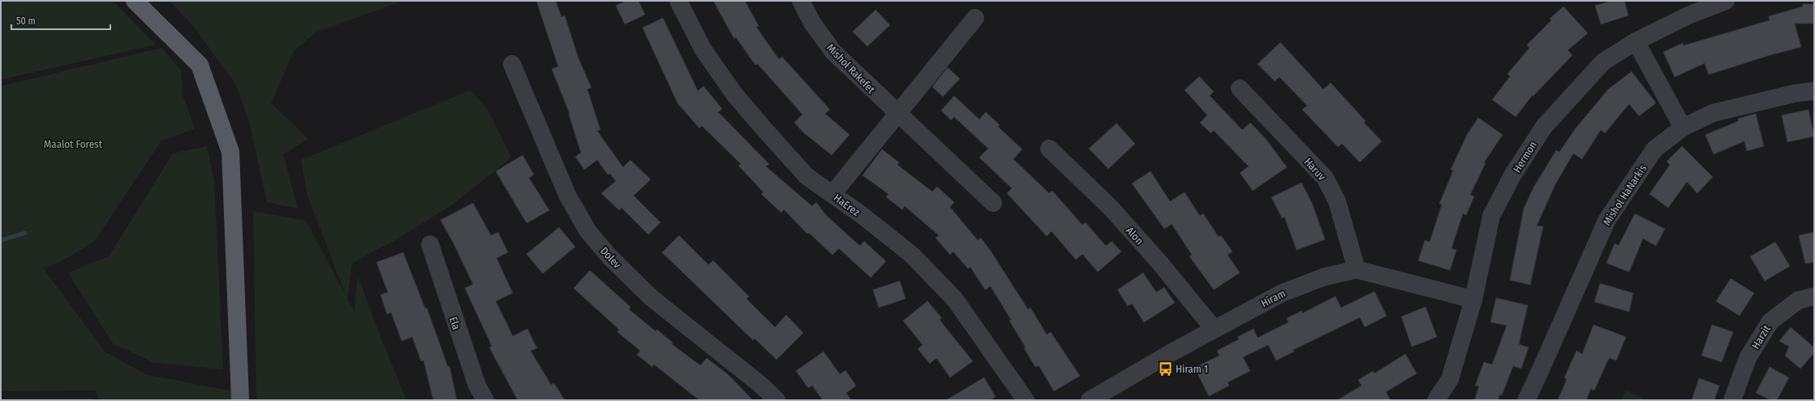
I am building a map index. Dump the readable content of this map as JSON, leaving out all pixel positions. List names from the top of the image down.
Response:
{
  "streets": {
    "street": [
      "Mishol Rakefet",
      "Hermon",
      "Haruv",
      "Mishol HaNarkis",
      "HaErez",
      "Alon",
      "Dolev",
      "Hiram",
      "Ela",
      "Harzit"
    ]
  },
  "crossings": [
    ["Hermon", "Hiram"],
    ["Haruv", "Hiram"],
    ["Alon", "Hiram"]
  ],
  "parks": ["Maalot Forest"],
  "places": {
    "bus stop": ["Hiram 1"]
  },
  "scale_bar": "50 m"
}
